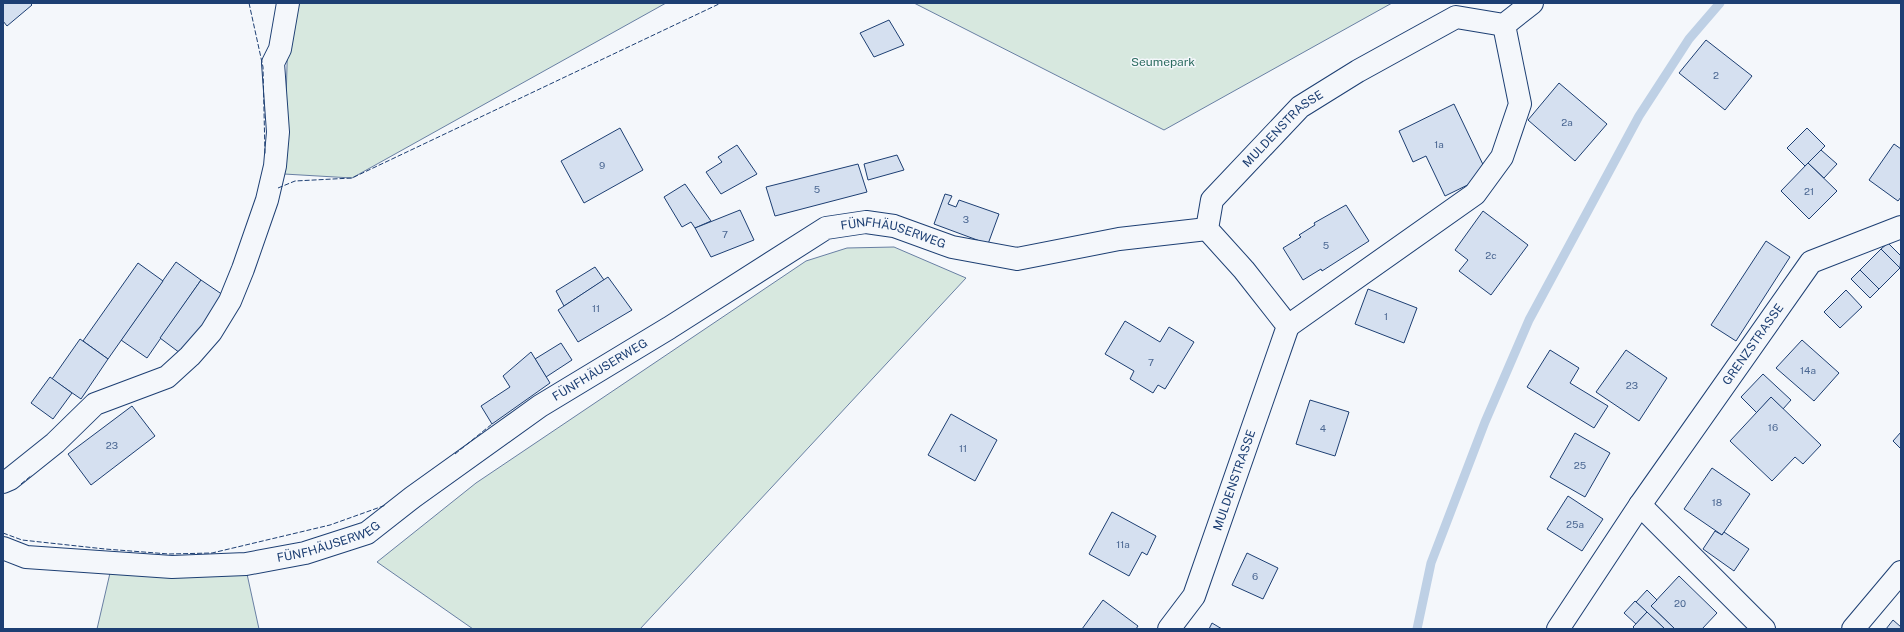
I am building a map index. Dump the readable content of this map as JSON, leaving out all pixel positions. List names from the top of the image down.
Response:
{
  "streets": {
    "street": ["MULDENSTRASSE", "FÜNFHÄUSERWEG", "GRENZSTRASSE"]
  },
  "crossings": [
    ["MULDENSTRASSE", "FÜNFHÄUSERWEG"]
  ],
  "parks": ["Seumepark"],
  "house_numbers": [
    "2",
    "2a",
    "1a",
    "9",
    "5",
    "21",
    "3",
    "7",
    "5",
    "2c",
    "11",
    "1",
    "7",
    "14a",
    "23",
    "16",
    "4",
    "23",
    "11",
    "25",
    "18",
    "25a",
    "11a",
    "6",
    "20"
  ]
}
